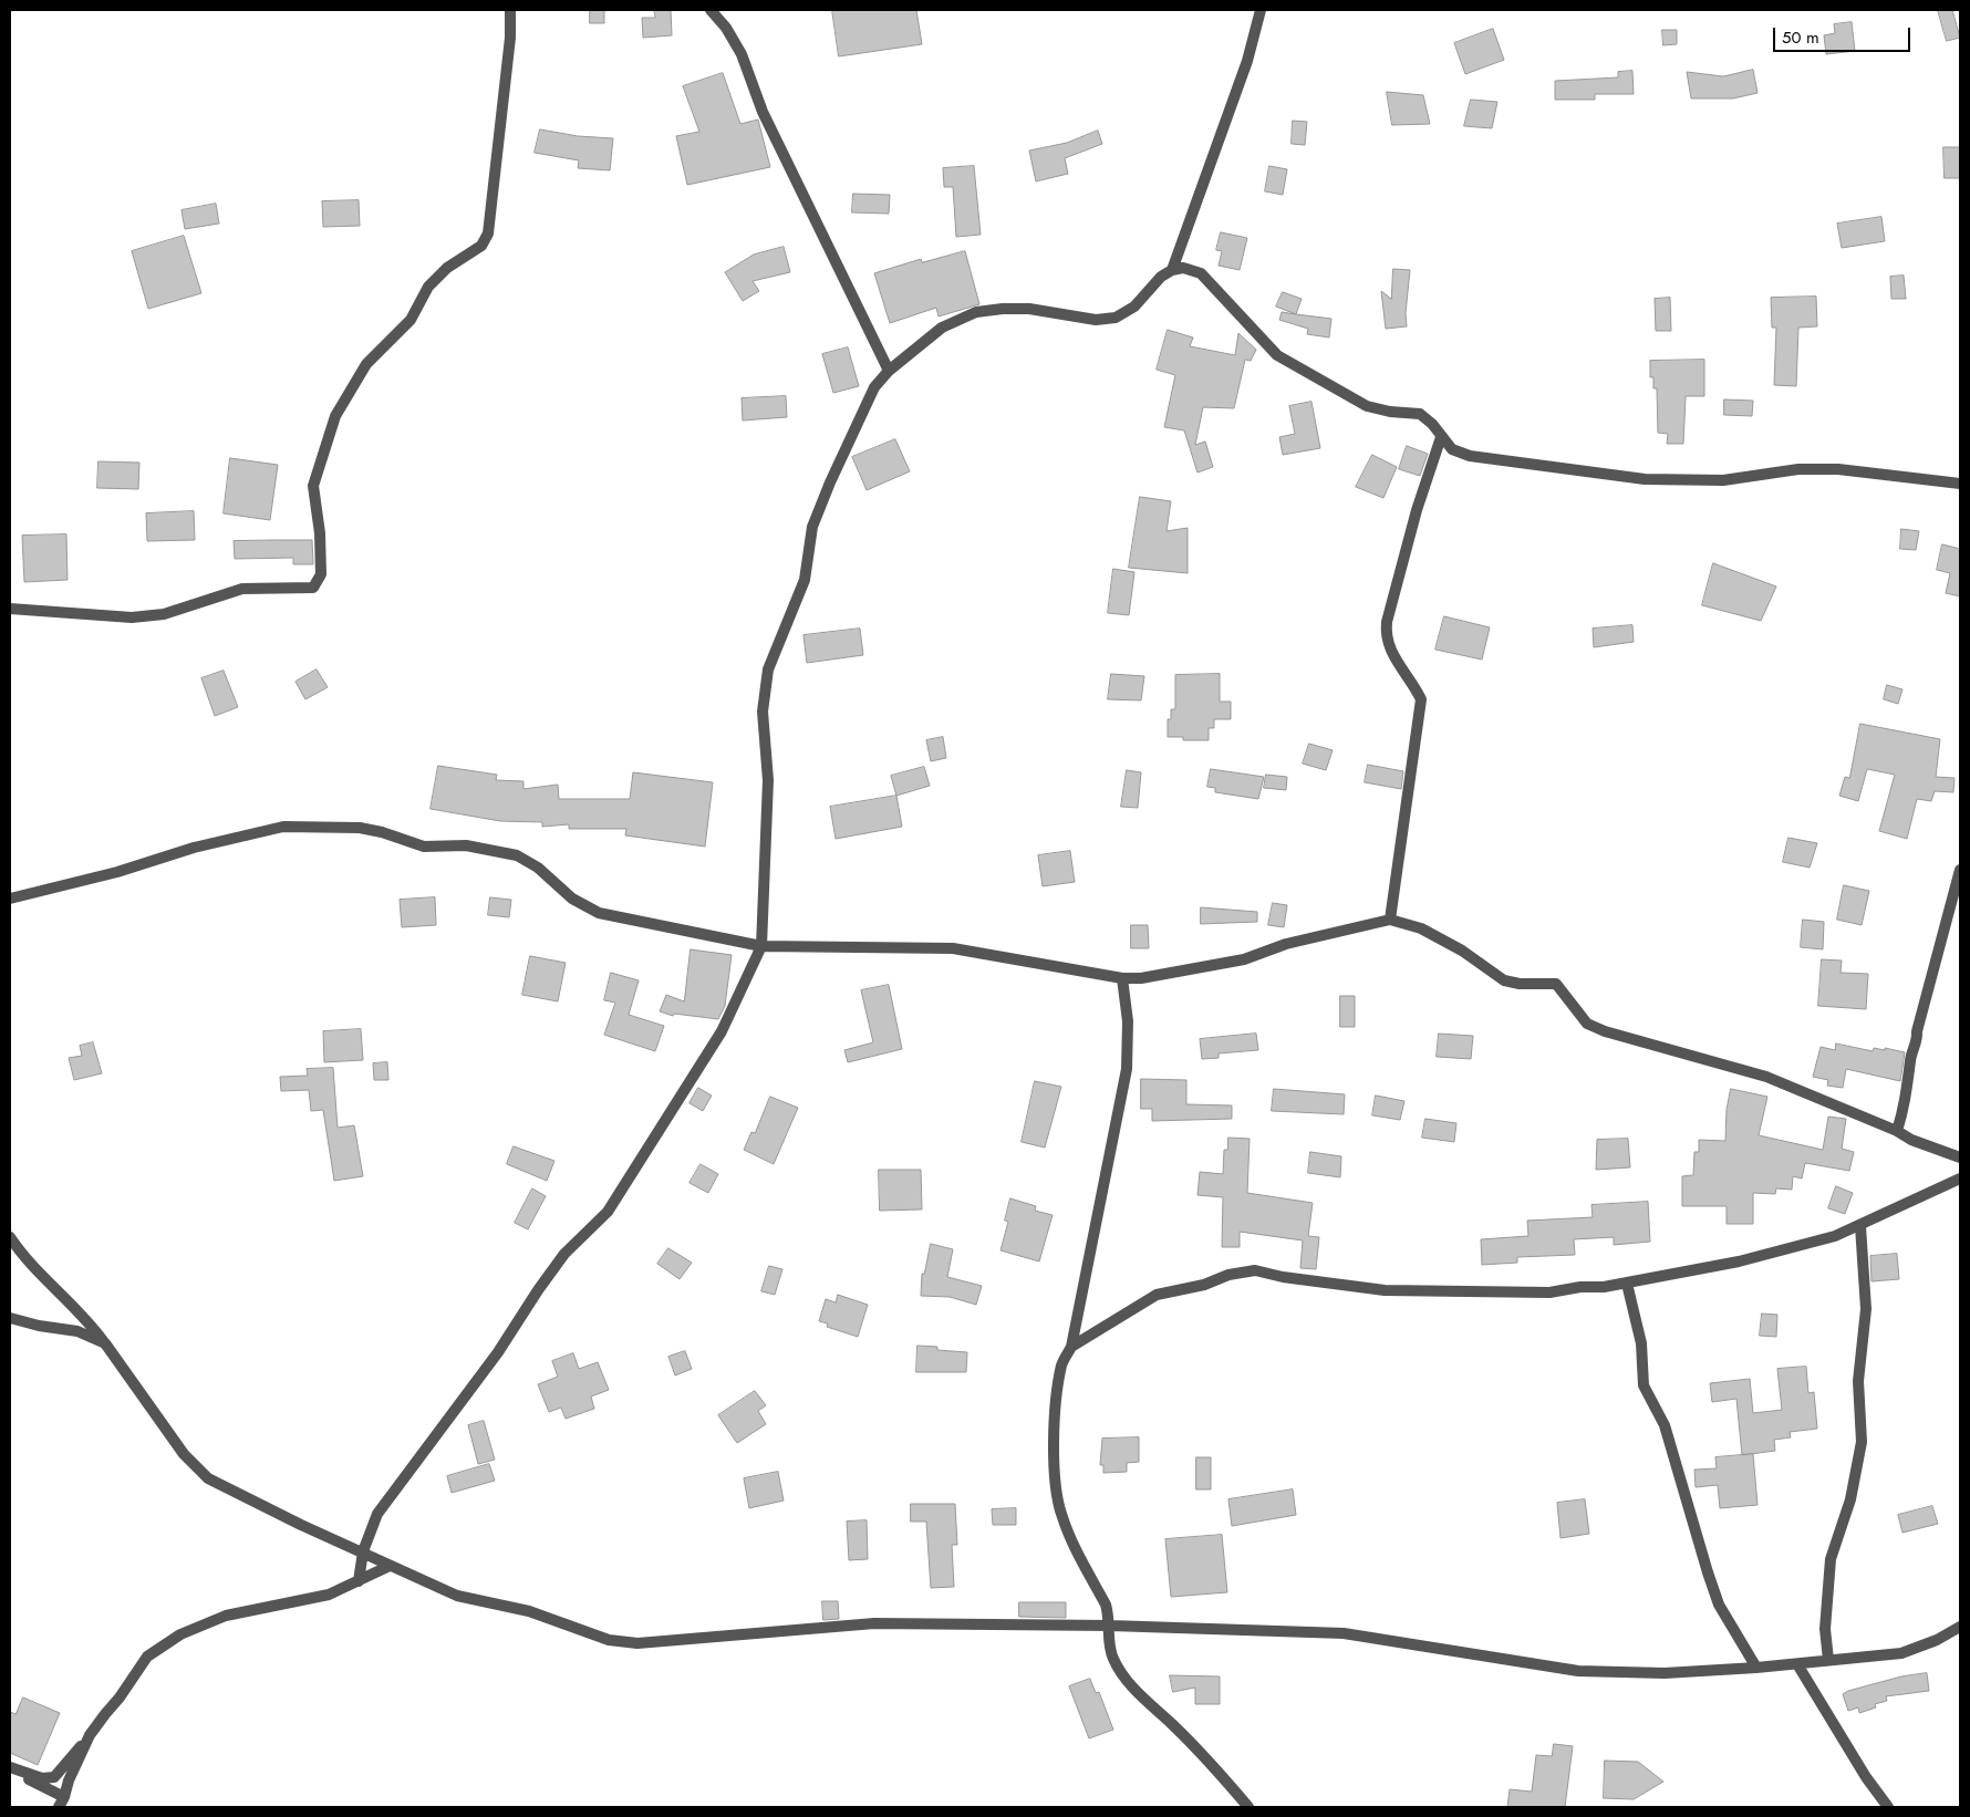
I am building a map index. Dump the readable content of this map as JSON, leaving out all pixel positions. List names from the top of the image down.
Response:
{
  "scale_bar": "50 m"
}
